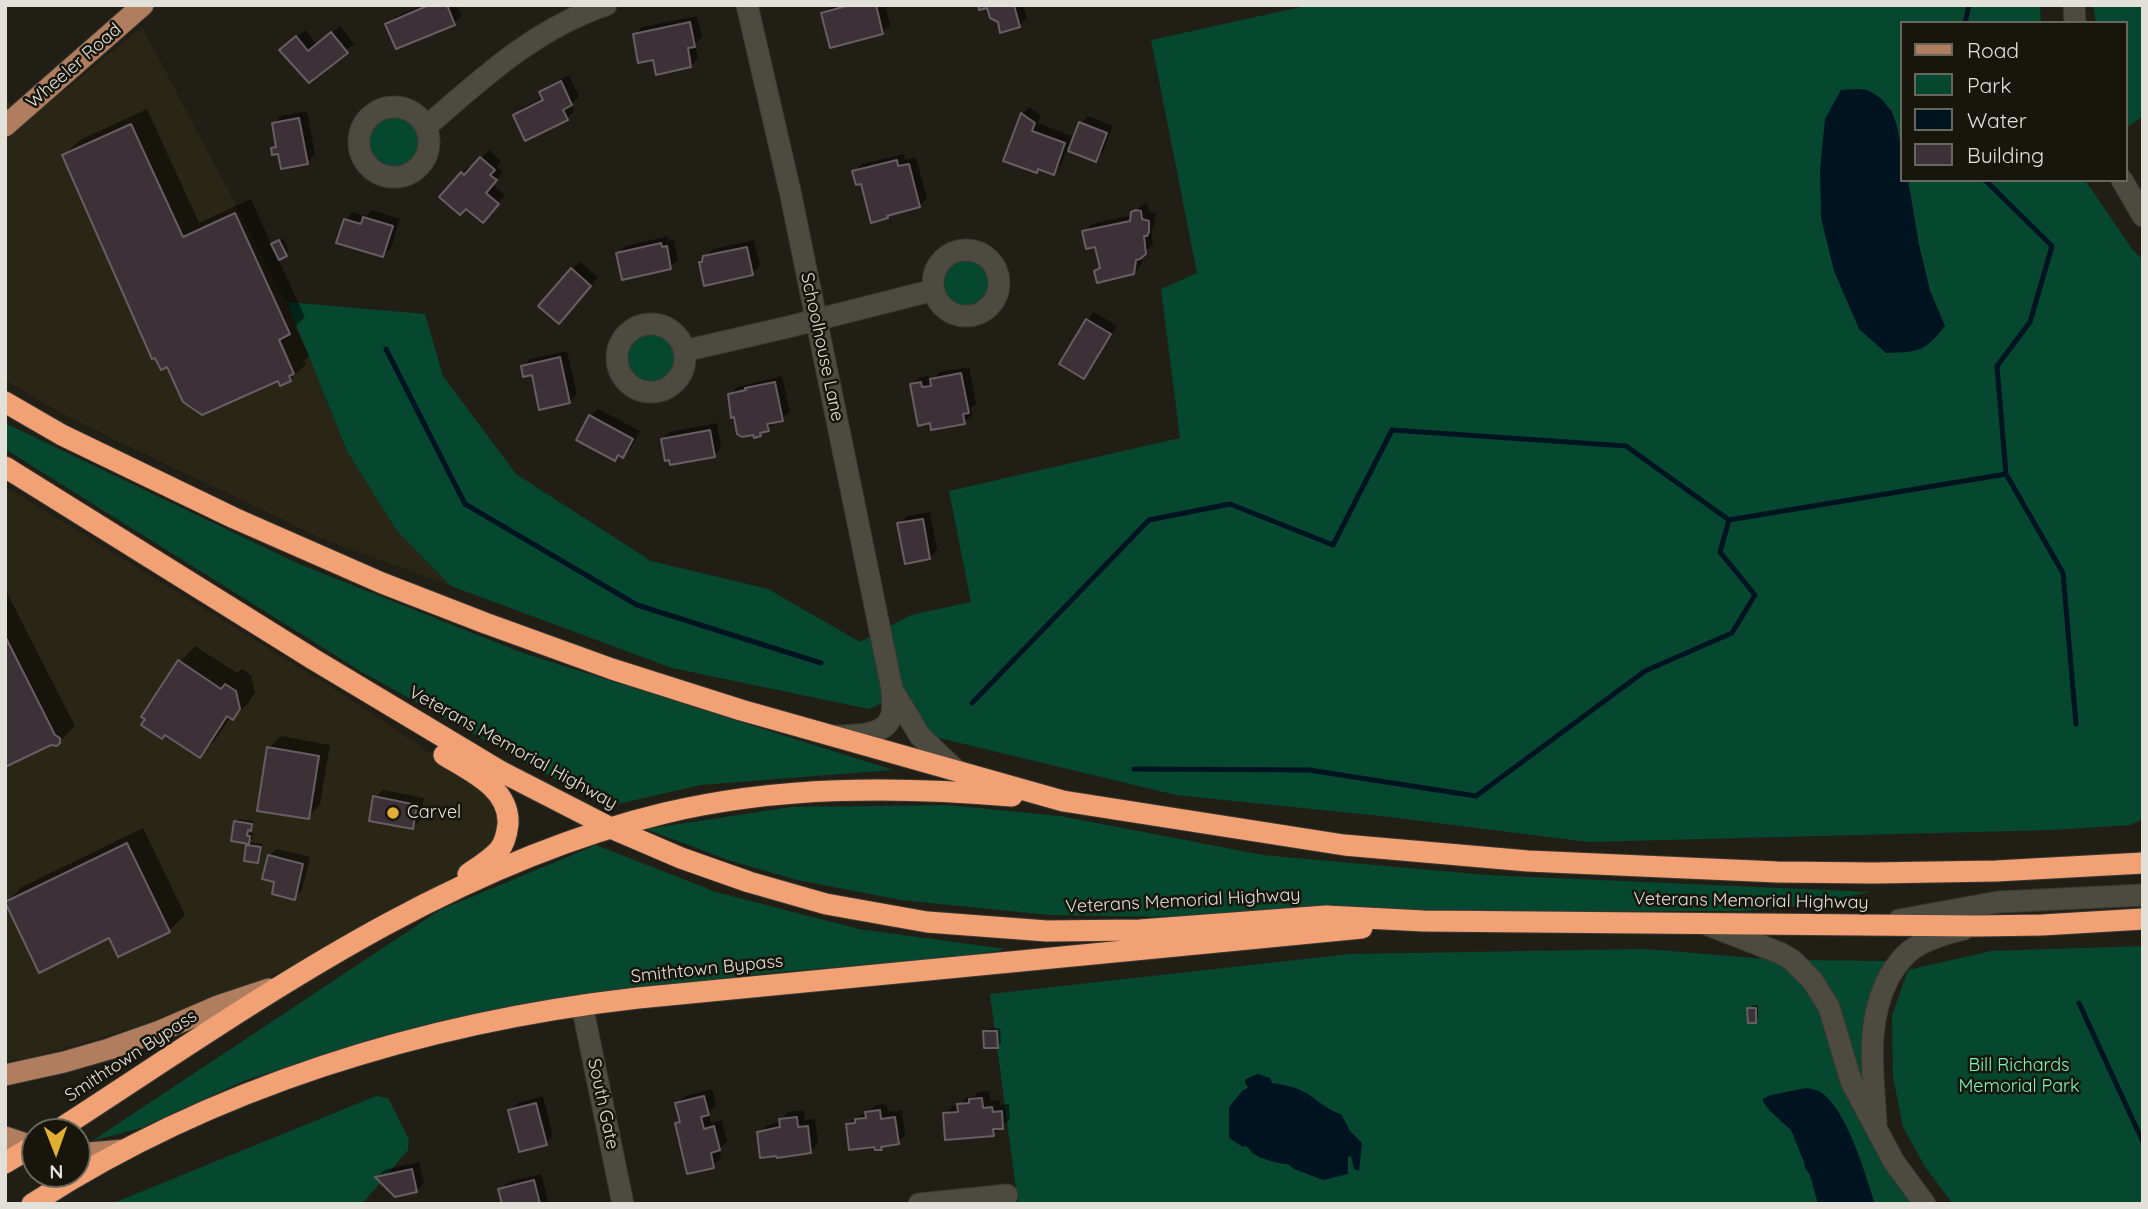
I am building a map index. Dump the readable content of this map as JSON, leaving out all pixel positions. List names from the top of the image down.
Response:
{
  "streets": {
    "highway": ["Veterans Memorial Highway", "Smithtown Bypass"],
    "main road": ["Wheeler Road"],
    "street": ["Schoolhouse Lane", "South Gate"]
  },
  "crossings": [
    ["Schoolhouse Lane", "Veterans Memorial Highway"],
    ["Veterans Memorial Highway", "Smithtown Bypass"],
    ["Smithtown Bypass", "South Gate"]
  ],
  "parks": ["Bill Richards Memorial Park"],
  "places": ["Carvel"],
  "legend": [
    "Road",
    "Park",
    "Water",
    "Building"
  ],
  "north": "bottom"
}
